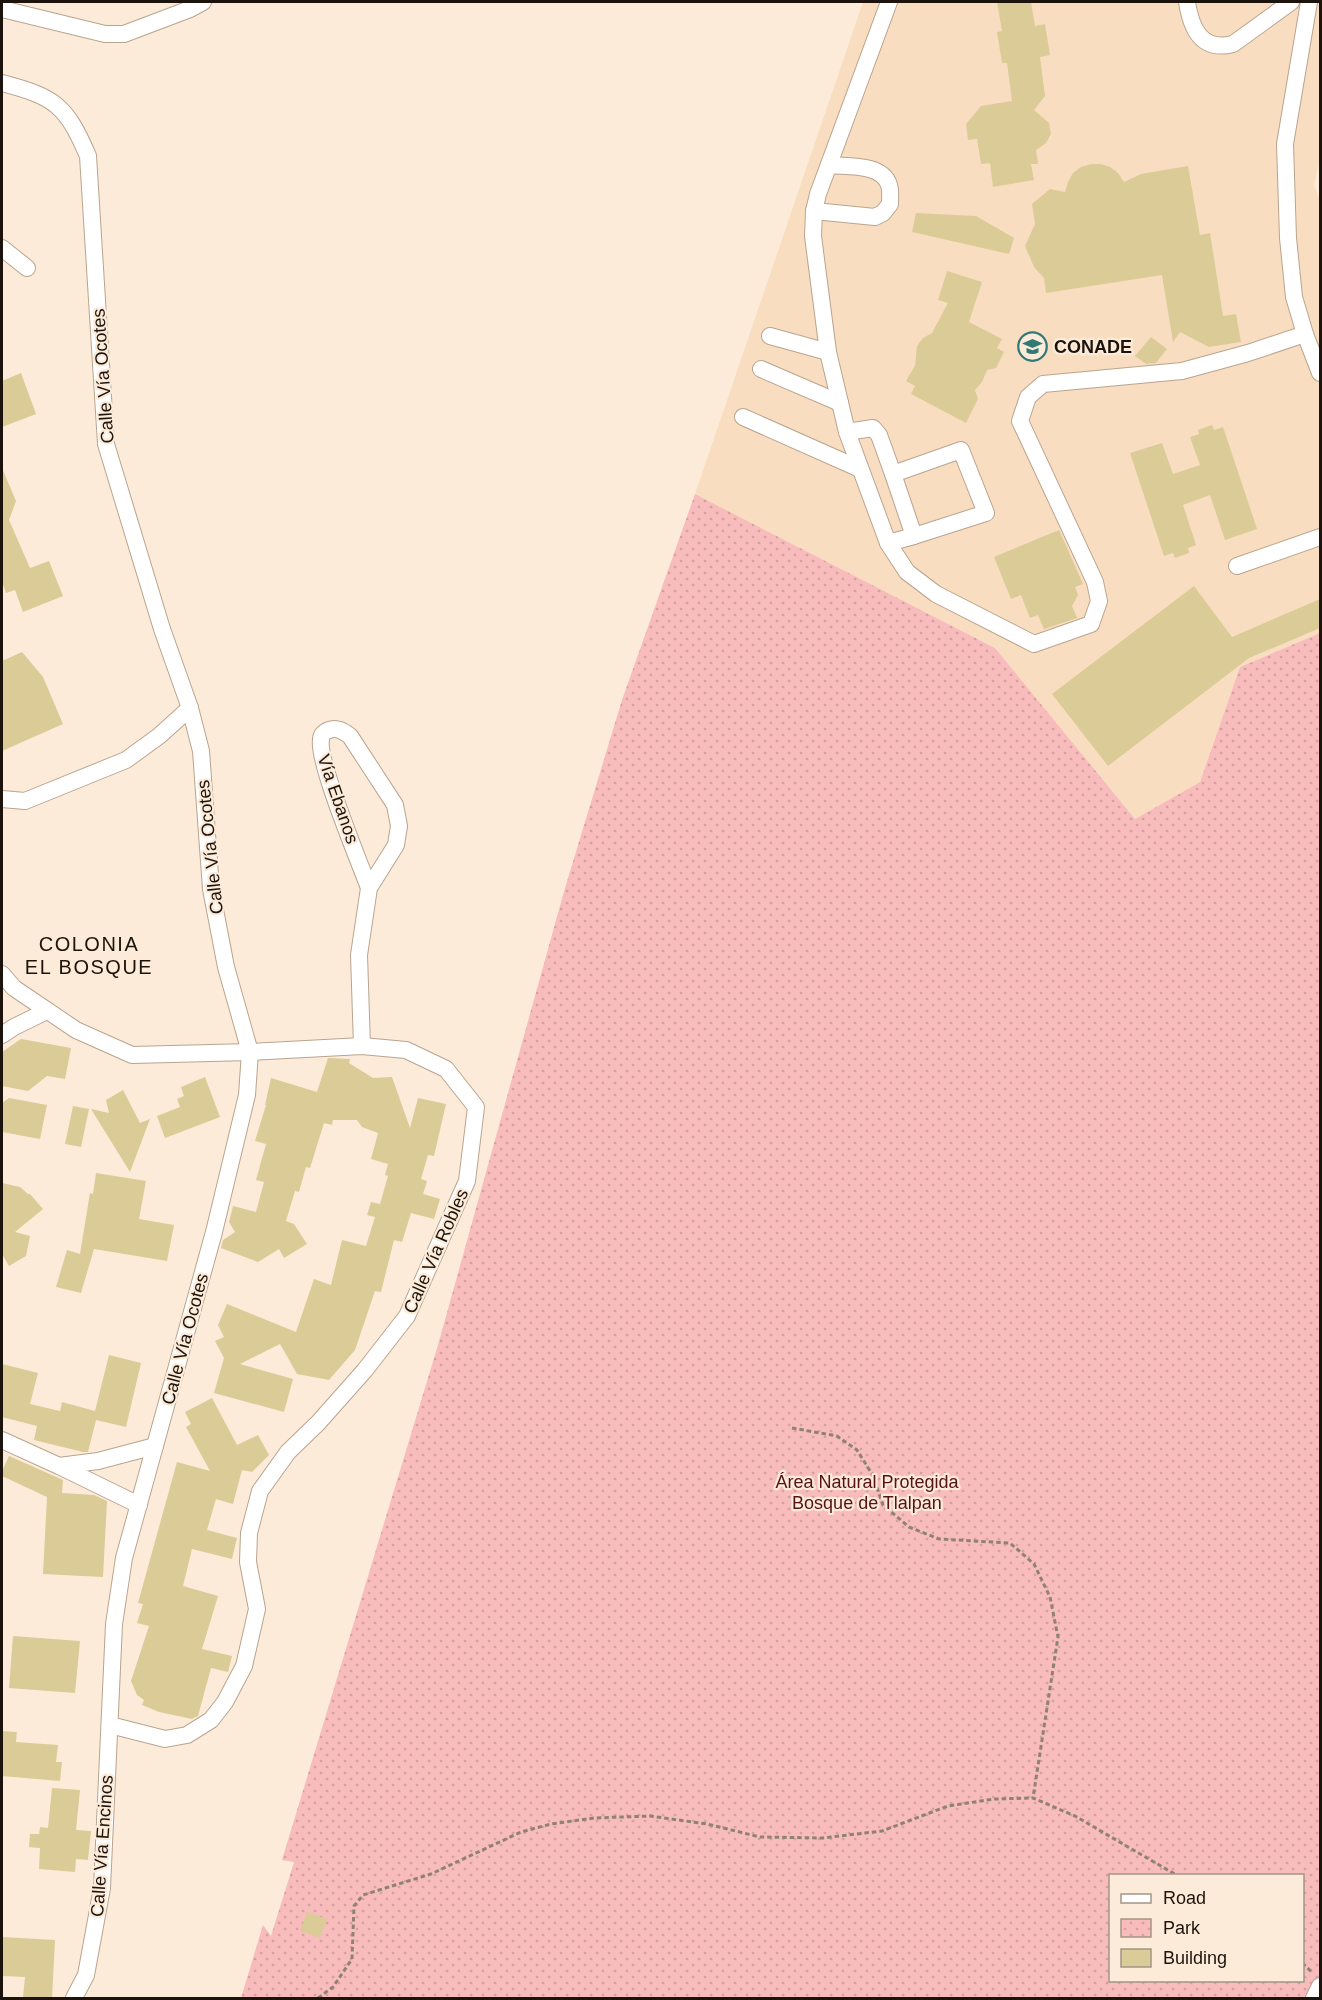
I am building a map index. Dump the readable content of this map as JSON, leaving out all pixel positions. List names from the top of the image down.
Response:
{
  "streets": {
    "street": [
      "Calle Vía Ocotes",
      "Vía Ebanos",
      "Calle Vía Robles",
      "Calle Vía Encinos"
    ]
  },
  "crossings": [
    ["Calle Vía Ocotes", "Calle Vía Robles"],
    ["Calle Vía Ocotes", "Calle Vía Encinos"],
    ["Vía Ebanos", "Calle Vía Robles"],
    ["Calle Vía Robles", "Calle Vía Encinos"]
  ],
  "districts": ["COLONIA EL BOSQUE"],
  "parks": ["Área Natural Protegida Bosque de Tlalpan"],
  "places": {
    "school or university": ["CONADE"]
  },
  "legend": ["Road", "Park", "Building"]
}
